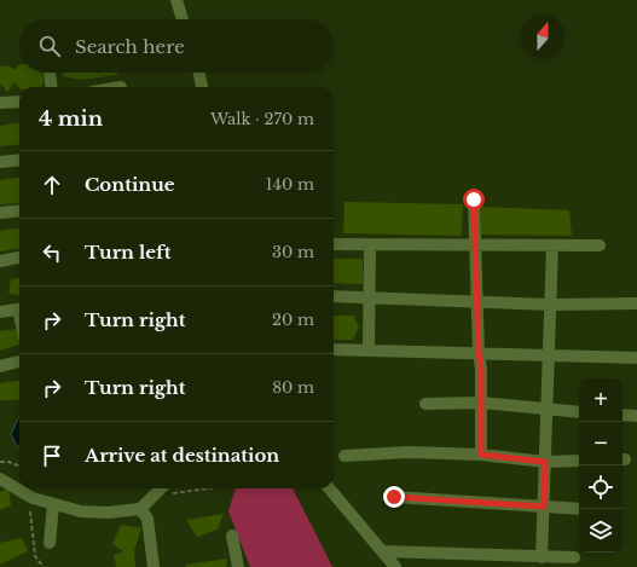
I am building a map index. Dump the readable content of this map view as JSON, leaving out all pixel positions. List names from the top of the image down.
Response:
{
  "north": "top",
  "page": {
    "search": "Search here",
    "heading": ["4 min", "Walk · 270 m"],
    "list": [
      ["Continue", "140 m"],
      ["Turn left", "30 m"],
      ["Turn right", "20 m"],
      ["Turn right", "80 m"],
      "Arrive at destination"
    ],
    "map_buttons": ["+", "−"]
  }
}
